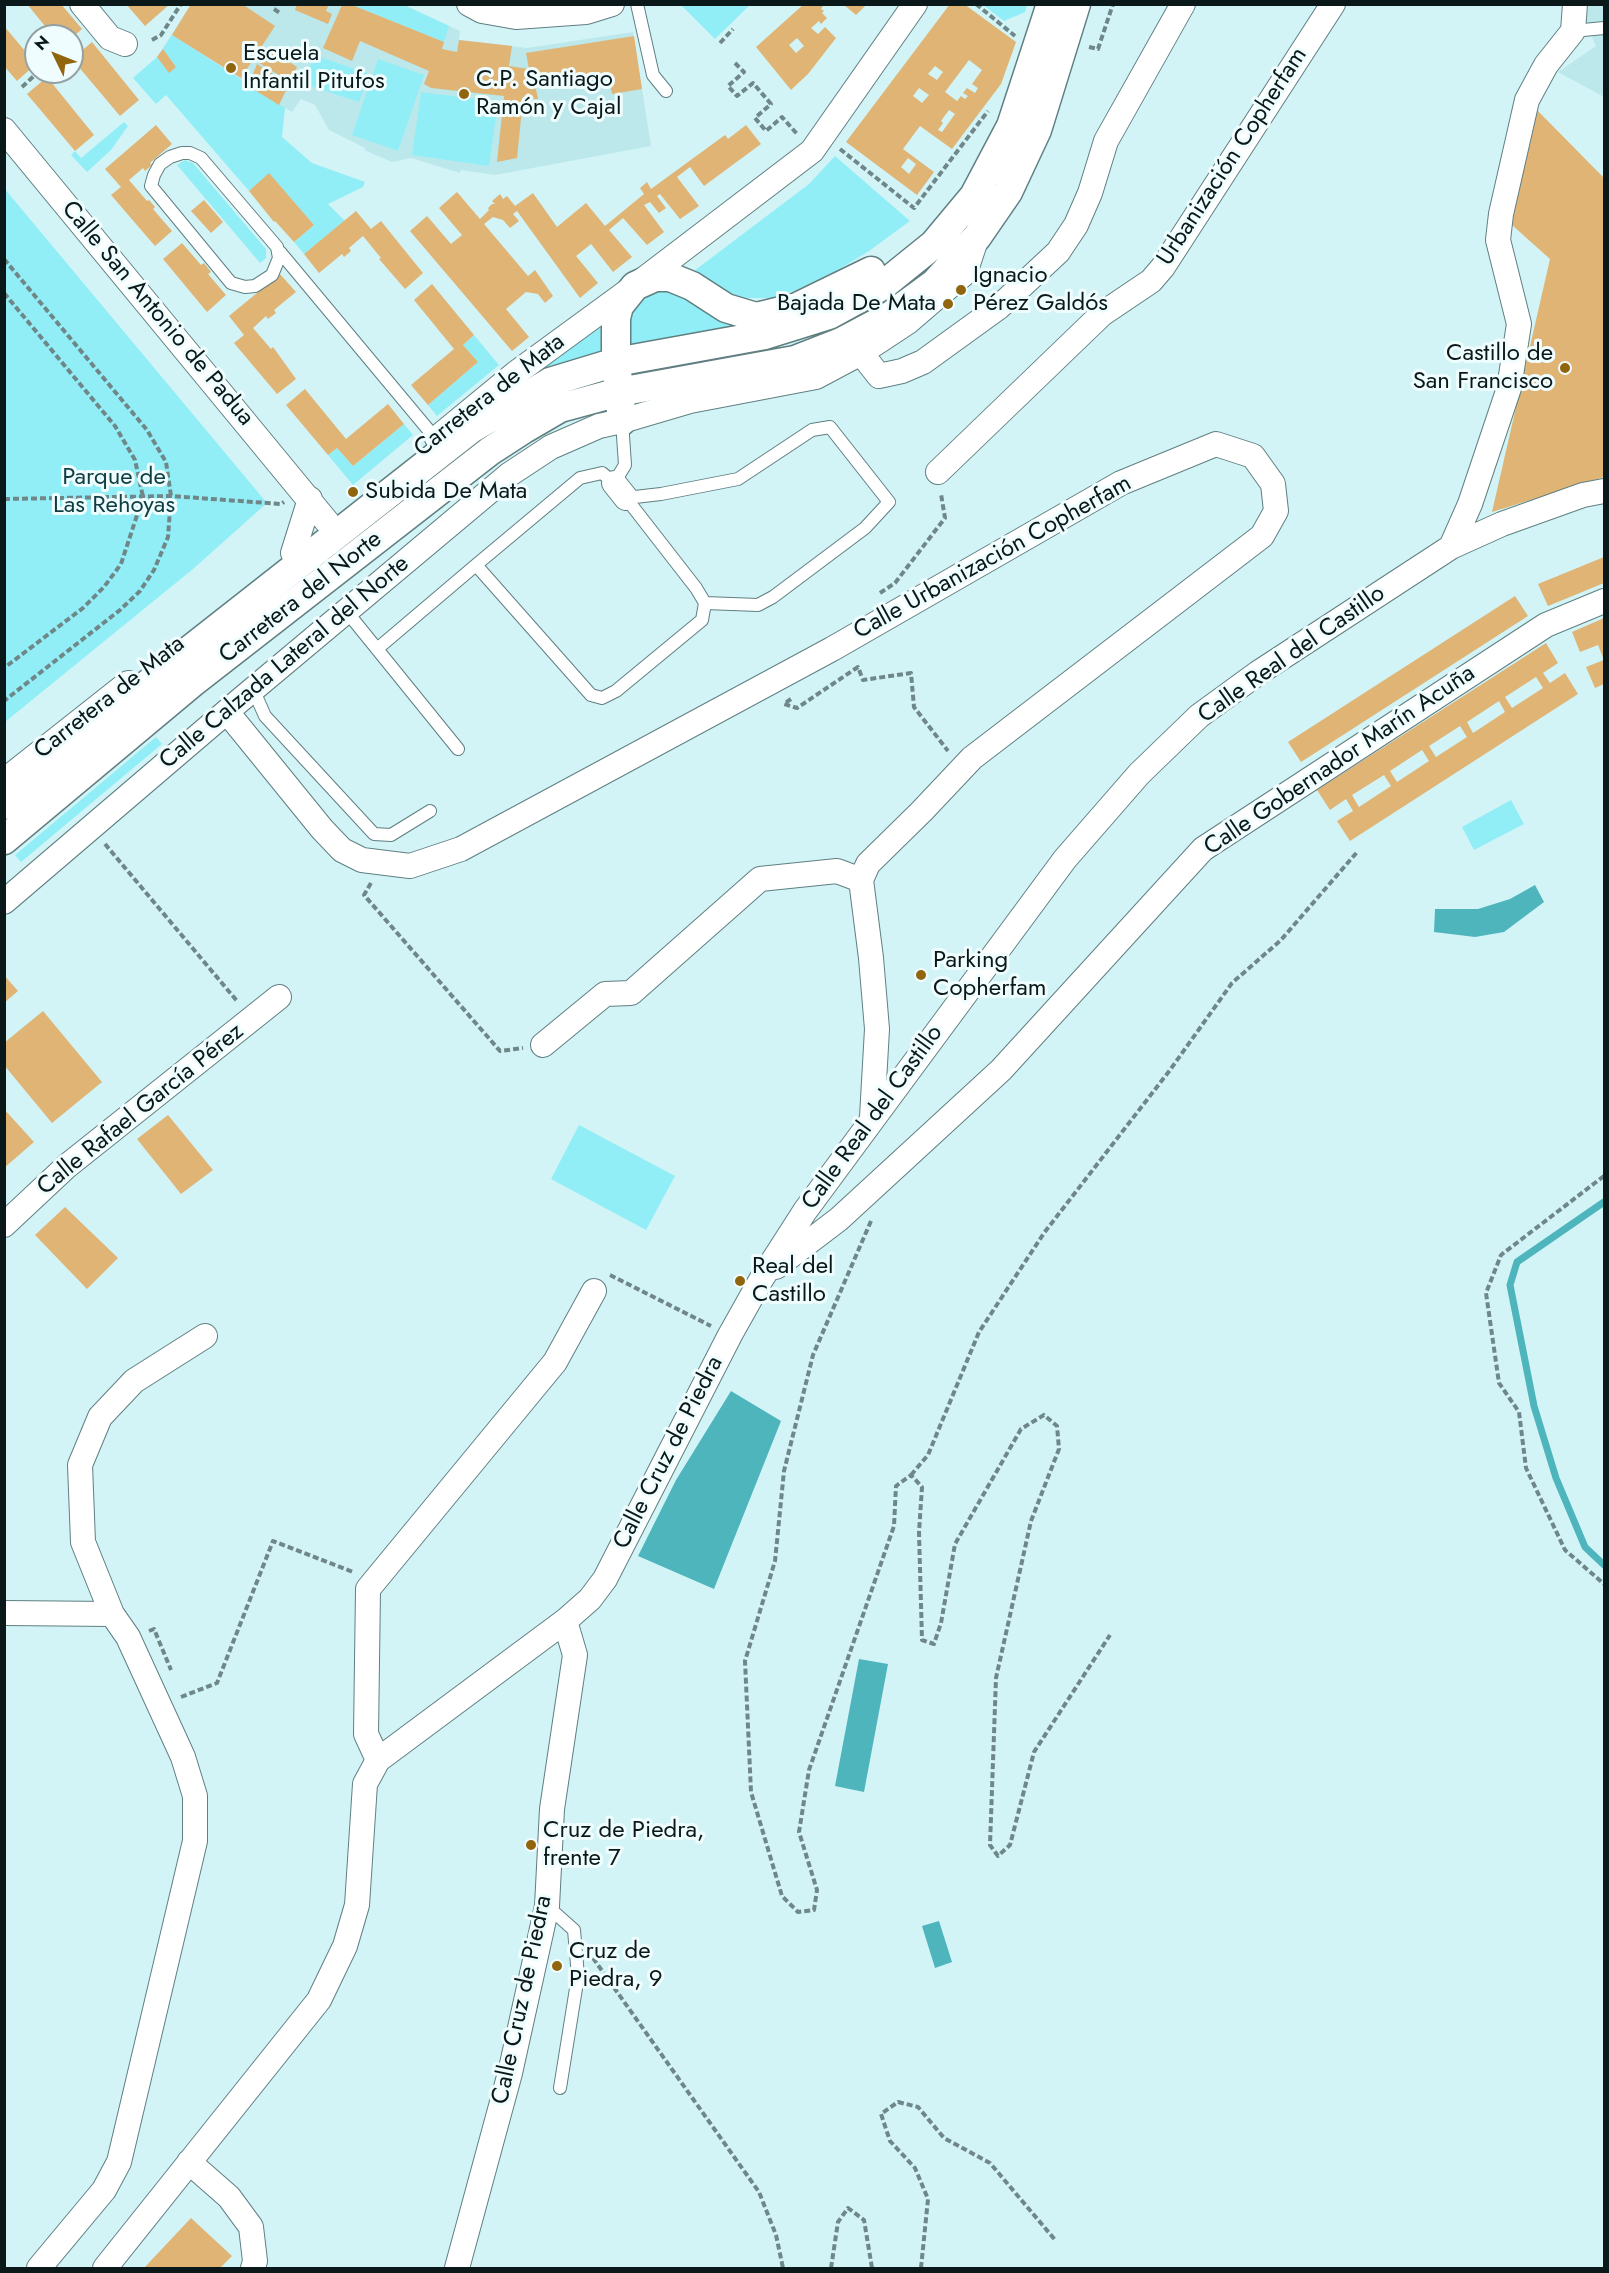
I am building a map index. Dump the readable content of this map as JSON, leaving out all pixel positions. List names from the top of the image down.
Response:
{
  "streets": {
    "street": [
      "Urbanización Copherfam",
      "Calle San Antonio de Padua",
      "Carretera de Mata",
      "Calle Urbanización Copherfam",
      "Carretera del Norte",
      "Calle Real del Castillo",
      "Calle Calzada Lateral del Norte",
      "Calle Gobernador Marín Acuña",
      "Calle Rafael García Pérez",
      "Calle Cruz de Piedra"
    ]
  },
  "crossings": [
    ["Calle San Antonio de Padua", "Carretera de Mata"],
    ["Calle Urbanización Copherfam", "Calle Calzada Lateral del Norte"],
    ["Carretera del Norte", "Calle Calzada Lateral del Norte"],
    ["Calle Real del Castillo", "Calle Gobernador Marín Acuña"],
    ["Calle Real del Castillo", "Calle Cruz de Piedra"],
    ["Calle Gobernador Marín Acuña", "Calle Cruz de Piedra"]
  ],
  "parks": ["Parque de Las Rehoyas"],
  "places": [
    "Escuela Infantil Pitufos",
    "C.P. Santiago Ramón y Cajal",
    "Ignacio Pérez Galdós",
    "Bajada De Mata",
    "Castillo de San Francisco",
    "Subida De Mata",
    "Parking Copherfam",
    "Real del Castillo",
    "Cruz de Piedra, frente 7",
    "Cruz de Piedra, 9"
  ],
  "north": "top left"
}
